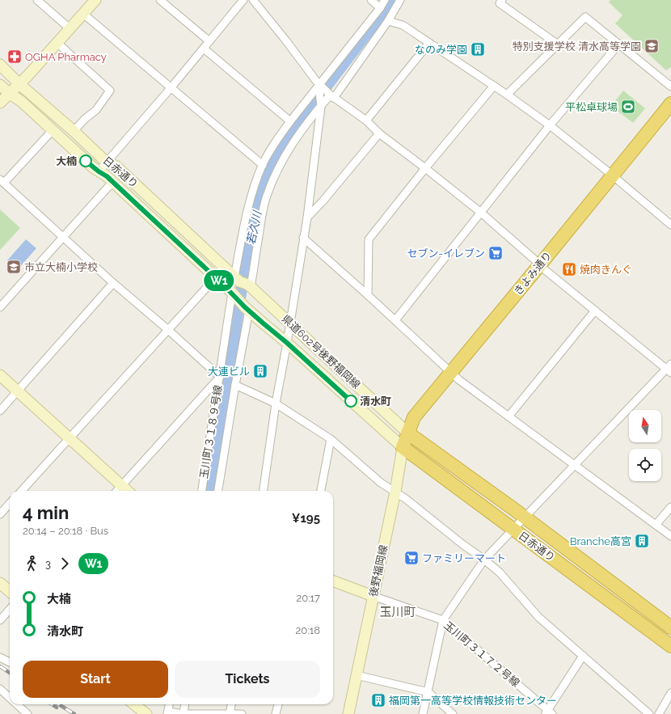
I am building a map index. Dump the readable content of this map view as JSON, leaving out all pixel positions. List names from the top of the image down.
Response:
{
  "streets": {
    "highway": ["日赤通り", "きよみ通り"],
    "main road": ["県道602号後野福岡線", "後野福岡線"],
    "street": ["玉川町３１８９号線", "玉川町３１７２号線"]
  },
  "crossings": [
    ["日赤通り", "きよみ通り"],
    ["日赤通り", "県道602号後野福岡線"],
    ["日赤通り", "玉川町３１８９号線"],
    ["日赤通り", "後野福岡線"],
    ["きよみ通り", "県道602号後野福岡線"],
    ["きよみ通り", "後野福岡線"],
    ["県道602号後野福岡線", "玉川町３１８９号線"],
    ["県道602号後野福岡線", "後野福岡線"],
    ["後野福岡線", "玉川町３１７２号線"]
  ],
  "districts": ["玉川町"],
  "water": ["若久川"],
  "places": {
    "school or university": ["特別支援学校 清水高等学園", "市立大楠小学校"],
    "building": [
      "なのみ学園",
      "大連ビル",
      "Branche高宮",
      "福岡第一高等学校情報技術センター"
    ],
    "pharmacy": ["OGHA Pharmacy"],
    "sports": ["平松卓球場"],
    "other": ["大楠", "清水町"],
    "supermarket": ["セブン-イレブン", "ファミリーマート"],
    "restaurant": ["焼肉きんぐ"]
  },
  "lines": ["bus line W1"],
  "north": "top",
  "page": {
    "on_map": "W1",
    "heading": ["4 min", "20:14 – 20:18 · Bus", "¥195"],
    "legs": ["3", "W1"],
    "list": [
      {
        "name": "大楠",
        "value": "20:17"
      },
      {
        "name": "清水町",
        "value": "20:18"
      }
    ],
    "buttons": ["Start", "Tickets"]
  }
}
